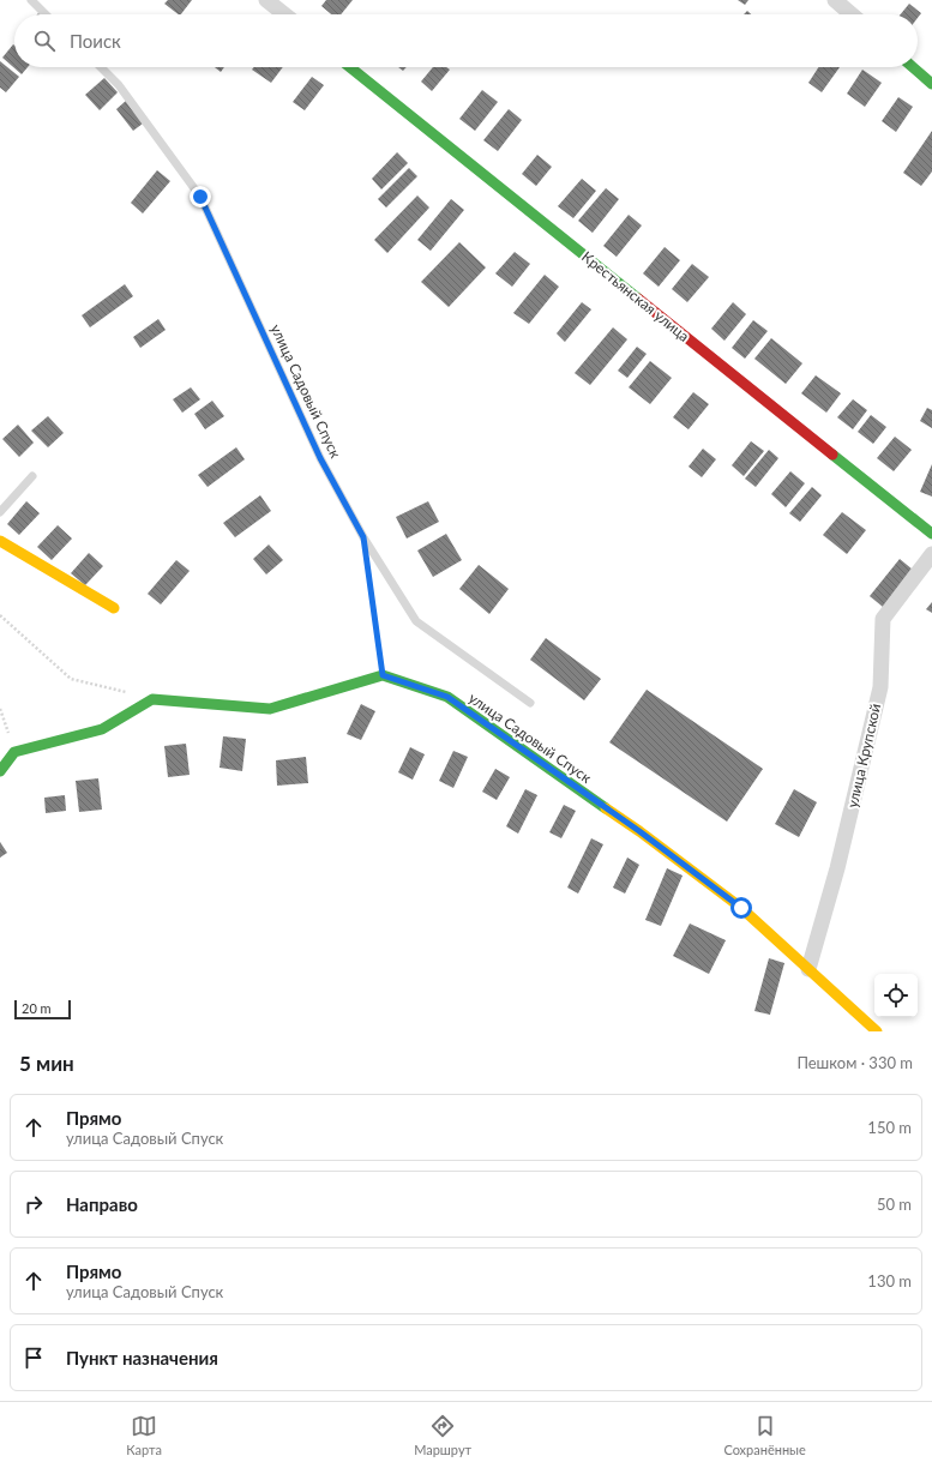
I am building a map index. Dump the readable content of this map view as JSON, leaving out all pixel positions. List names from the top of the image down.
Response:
{
  "streets": {
    "street": ["Крестьянская улица", "улица Садовый Спуск", "улица Крупской"]
  },
  "crossings": [
    ["улица Садовый Спуск", "улица Крупской"]
  ],
  "scale_bar": "20 m",
  "page": {
    "search": "Поиск",
    "scale": "20 m",
    "heading": ["5 мин", "Пешком · 330 m"],
    "list": [
      ["Прямо", "улица Садовый Спуск", "150 m"],
      ["Направо", "50 m"],
      ["Прямо", "улица Садовый Спуск", "130 m"],
      "Пункт назначения"
    ],
    "nav": ["Карта", "Маршрут", "Сохранённые"]
  }
}
